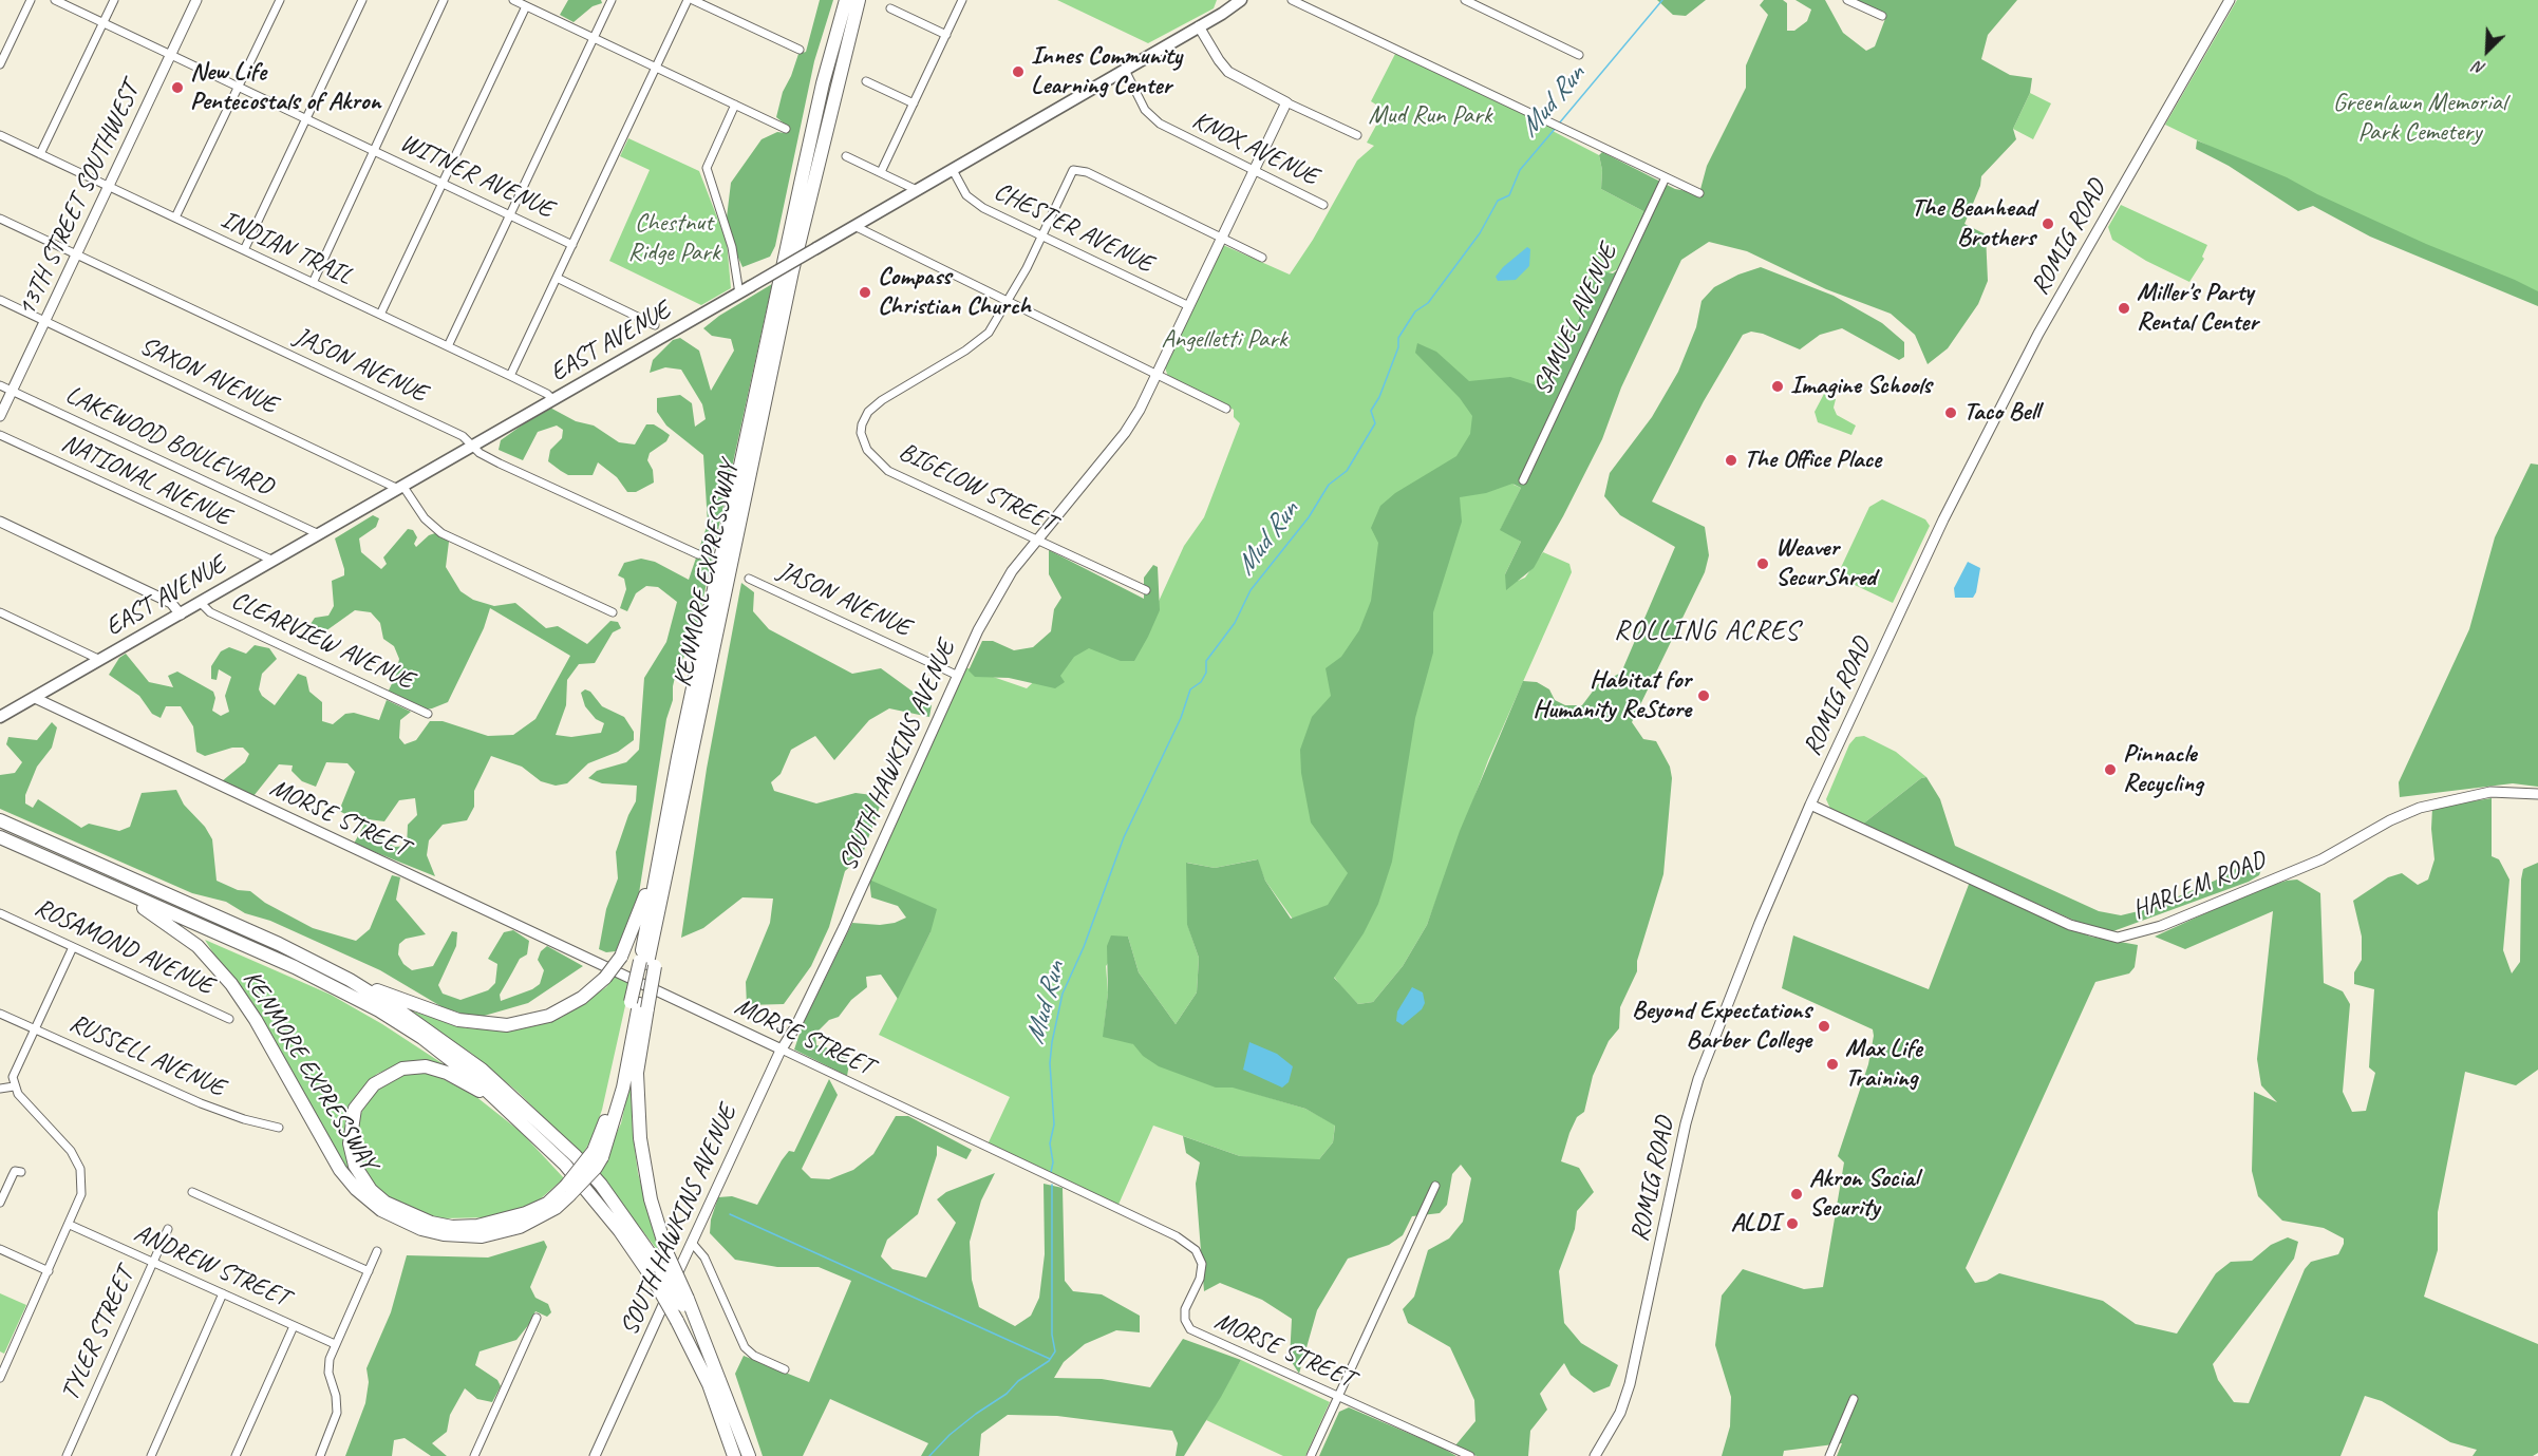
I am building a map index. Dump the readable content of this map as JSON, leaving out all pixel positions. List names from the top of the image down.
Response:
{
  "streets": {
    "highway": ["KENMORE EXPRESSWAY"],
    "main road": ["EAST AVENUE"],
    "street": [
      "KNOX AVENUE",
      "WITNER AVENUE",
      "13TH STREET SOUTHWEST",
      "CHESTER AVENUE",
      "ROMIG ROAD",
      "INDIAN TRAIL",
      "SAMUEL AVENUE",
      "JASON AVENUE",
      "SAXON AVENUE",
      "LAKEWOOD BOULEVARD",
      "NATIONAL AVENUE",
      "BIGELOW STREET",
      "CLEARVIEW AVENUE",
      "SOUTH HAWKINS AVENUE",
      "MORSE STREET",
      "HARLEM ROAD",
      "ROSAMOND AVENUE",
      "RUSSELL AVENUE",
      "ANDREW STREET",
      "TYLER STREET"
    ]
  },
  "crossings": [
    ["KNOX AVENUE", "EAST AVENUE"],
    ["KNOX AVENUE", "SOUTH HAWKINS AVENUE"],
    ["WITNER AVENUE", "13TH STREET SOUTHWEST"],
    ["13TH STREET SOUTHWEST", "INDIAN TRAIL"],
    ["13TH STREET SOUTHWEST", "JASON AVENUE"],
    ["13TH STREET SOUTHWEST", "SAXON AVENUE"],
    ["13TH STREET SOUTHWEST", "LAKEWOOD BOULEVARD"],
    ["CHESTER AVENUE", "EAST AVENUE"],
    ["CHESTER AVENUE", "BIGELOW STREET"],
    ["CHESTER AVENUE", "SOUTH HAWKINS AVENUE"],
    ["ROMIG ROAD", "HARLEM ROAD"],
    ["INDIAN TRAIL", "EAST AVENUE"],
    ["EAST AVENUE", "JASON AVENUE"],
    ["EAST AVENUE", "SAXON AVENUE"],
    ["EAST AVENUE", "LAKEWOOD BOULEVARD"],
    ["EAST AVENUE", "NATIONAL AVENUE"],
    ["EAST AVENUE", "CLEARVIEW AVENUE"],
    ["EAST AVENUE", "MORSE STREET"],
    ["JASON AVENUE", "SOUTH HAWKINS AVENUE"],
    ["BIGELOW STREET", "SOUTH HAWKINS AVENUE"],
    ["SOUTH HAWKINS AVENUE", "MORSE STREET"],
    ["ANDREW STREET", "TYLER STREET"]
  ],
  "districts": ["ROLLING ACRES"],
  "water": ["Mud Run"],
  "parks": [
    "Greenlawn Memorial Park Cemetery",
    "Mud Run Park",
    "Chestnut Ridge Park",
    "Angelletti Park"
  ],
  "places": [
    "Innes Community Learning Center",
    "New Life Pentecostals of Akron",
    "The Beanhead Brothers",
    "Compass Christian Church",
    "Miller's Party Rental Center",
    "Imagine Schools",
    "Taco Bell",
    "The Office Place",
    "Weaver SecurShred",
    "Habitat for Humanity ReStore",
    "Pinnacle Recycling",
    "Beyond Expectations Barber College",
    "Max Life Training",
    "Akron Social Security",
    "ALDI"
  ],
  "north": "bottom left"
}
